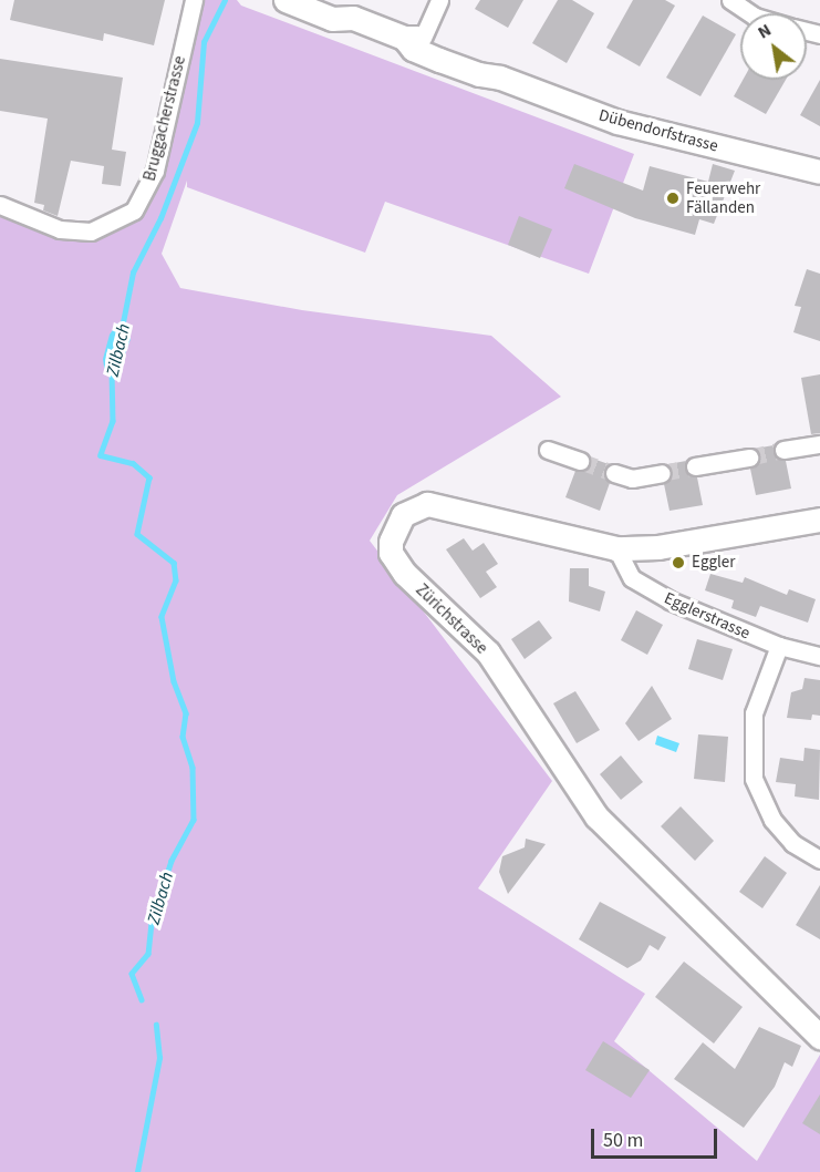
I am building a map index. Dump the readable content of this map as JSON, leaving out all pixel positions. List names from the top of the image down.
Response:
{
  "streets": {
    "main road": ["Dübendorfstrasse", "Zürichstrasse"],
    "street": ["Bruggacherstrasse", "Egglerstrasse"]
  },
  "crossings": [
    ["Egglerstrasse", "Zürichstrasse"]
  ],
  "water": ["Zilbach"],
  "places": ["Feuerwehr Fällanden", "Eggler"],
  "scale_bar": "50 m",
  "north": "top left"
}
